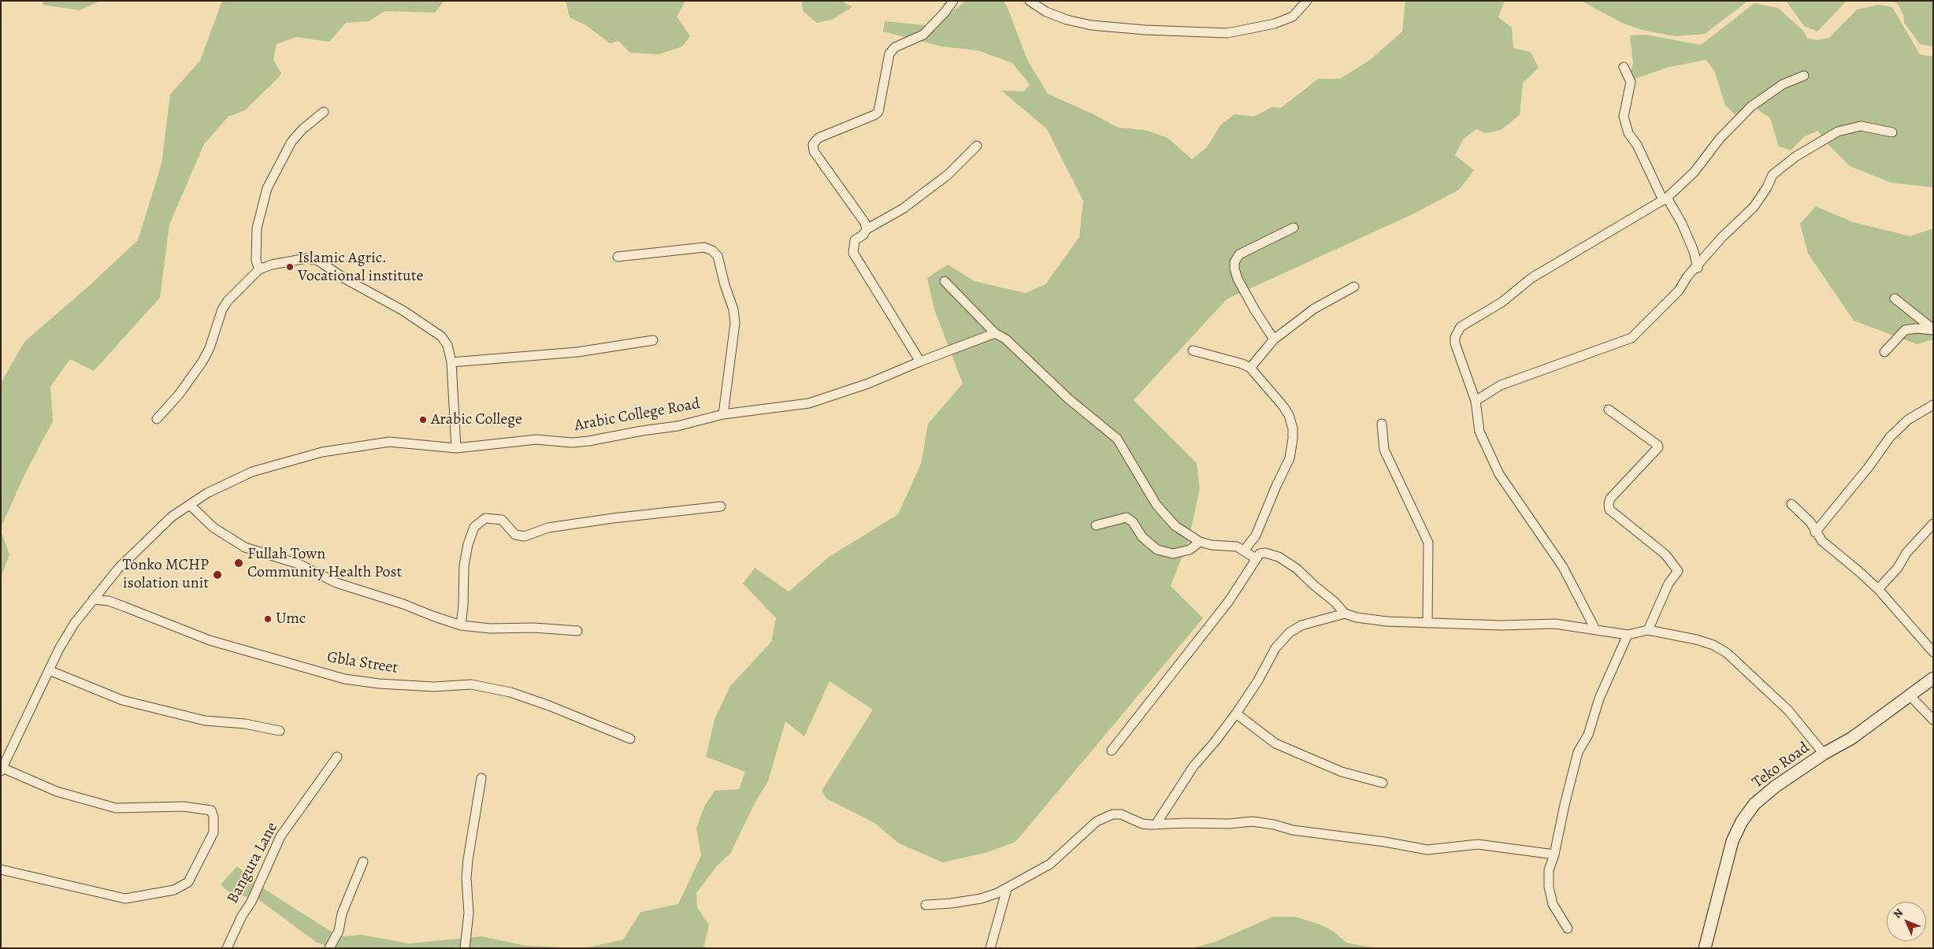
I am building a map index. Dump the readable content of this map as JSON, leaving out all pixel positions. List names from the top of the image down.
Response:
{
  "streets": {
    "street": [
      "Arabic College Road",
      "Gbla Street",
      "Teko Road",
      "Bangura Lane"
    ]
  },
  "crossings": [
    ["Arabic College Road", "Gbla Street"]
  ],
  "places": [
    "Islamic Agric. Vocational institute",
    "Arabic College",
    "Fullah Town Community Health Post",
    "Tonko MCHP isolation unit",
    "Umc"
  ],
  "north": "top left"
}
